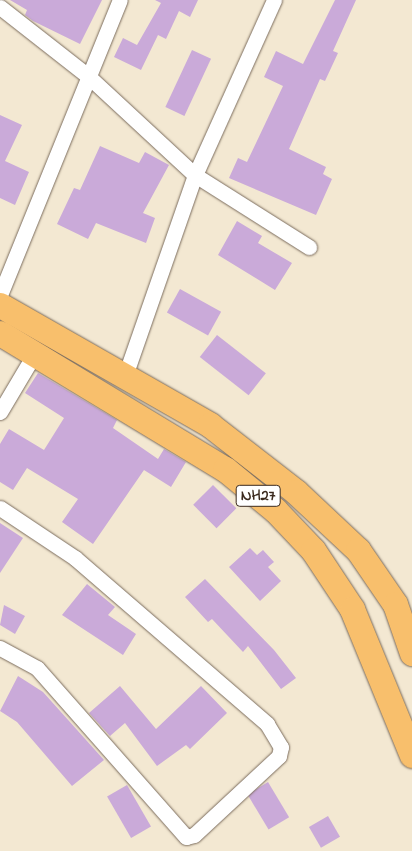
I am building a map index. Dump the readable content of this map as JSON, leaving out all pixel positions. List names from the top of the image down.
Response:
{
  "streets": {
    "highway": ["NH27"]
  }
}
